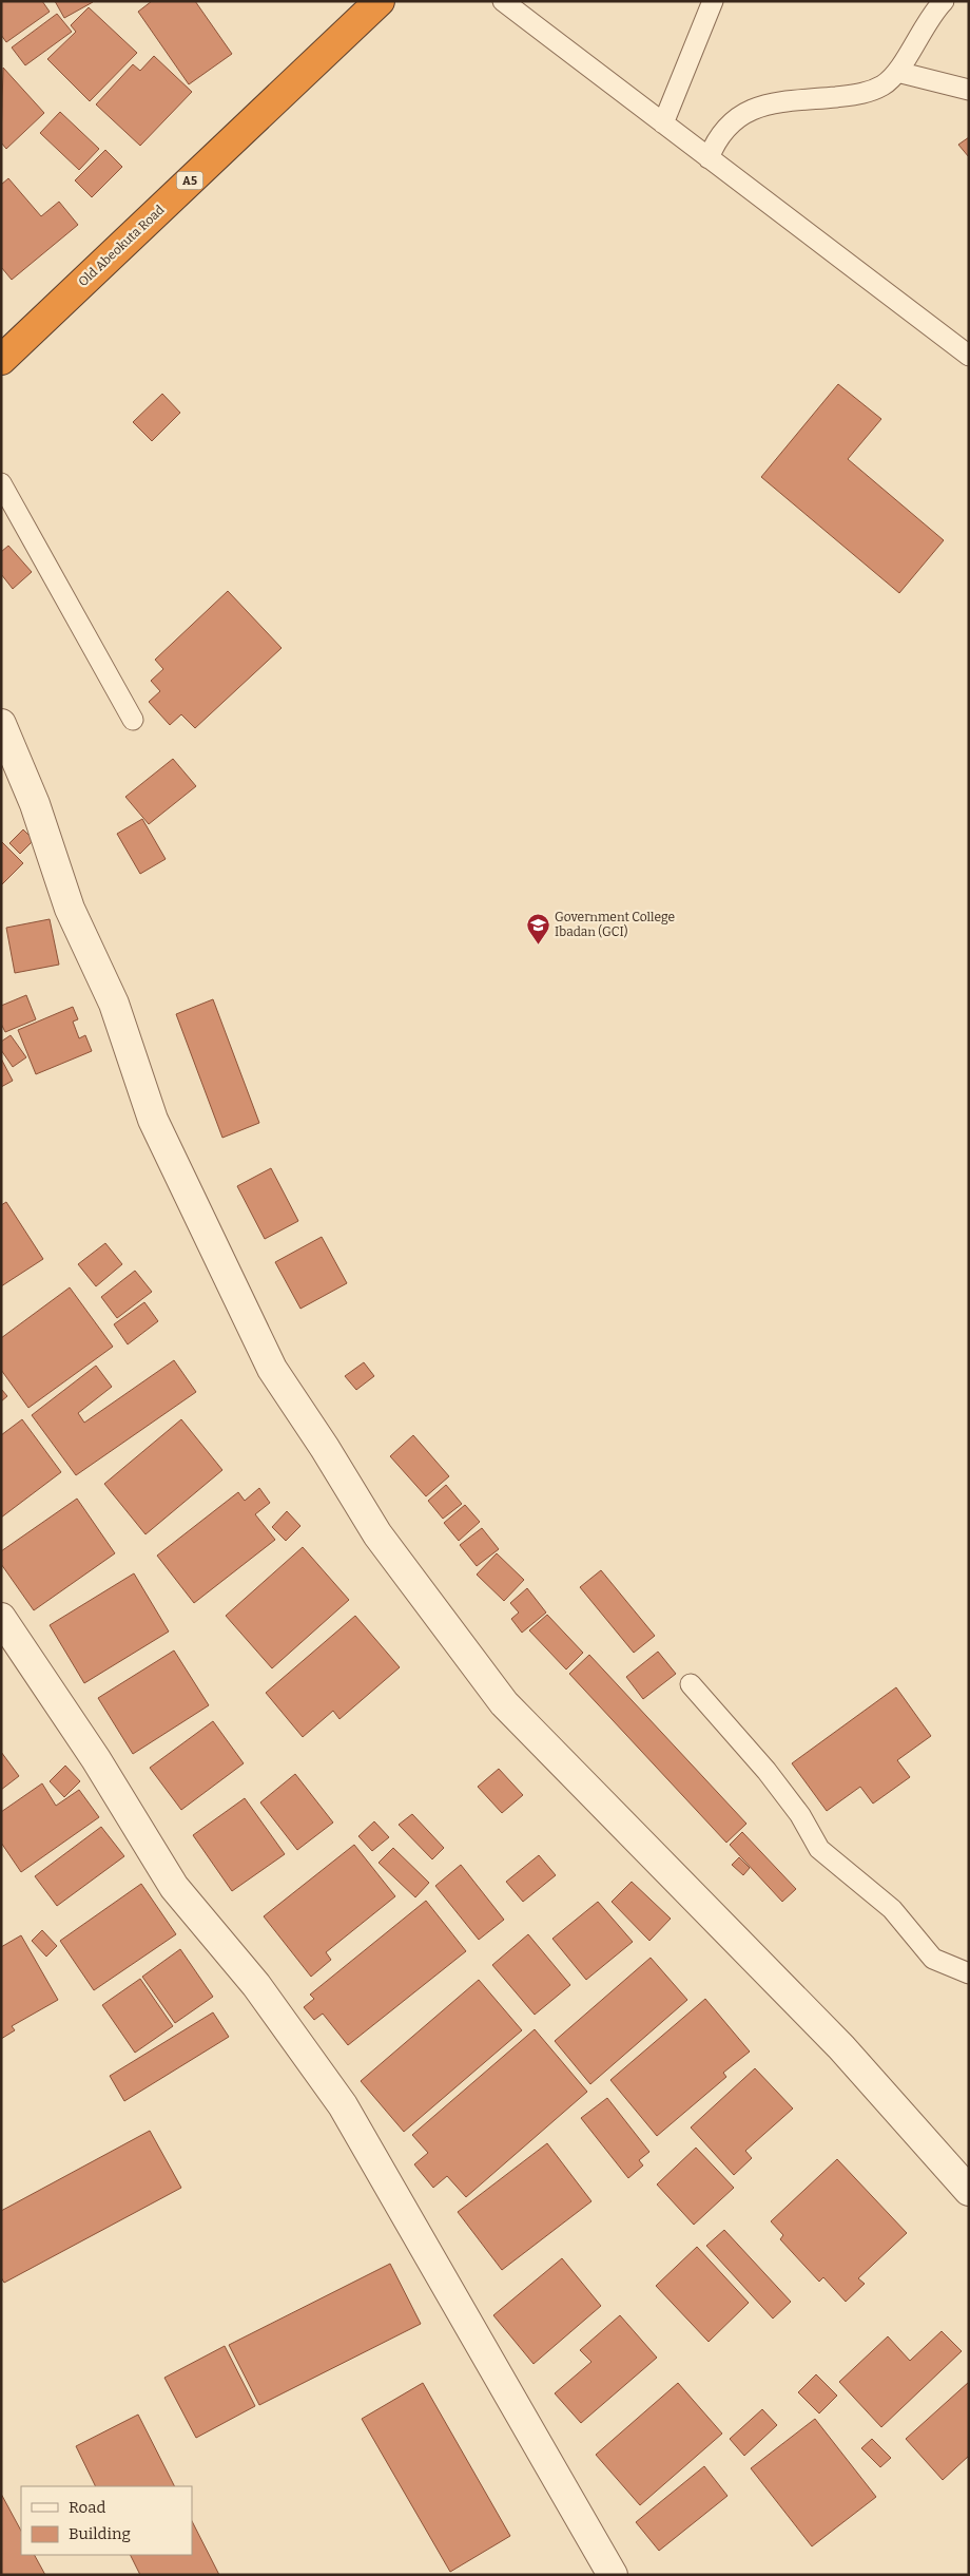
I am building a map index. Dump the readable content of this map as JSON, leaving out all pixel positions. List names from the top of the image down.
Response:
{
  "streets": {
    "highway": ["A5", "Old Abeokuta Road"]
  },
  "places": {
    "school or university": ["Government College Ibadan (GCI)"]
  },
  "legend": ["Road", "Building"]
}
